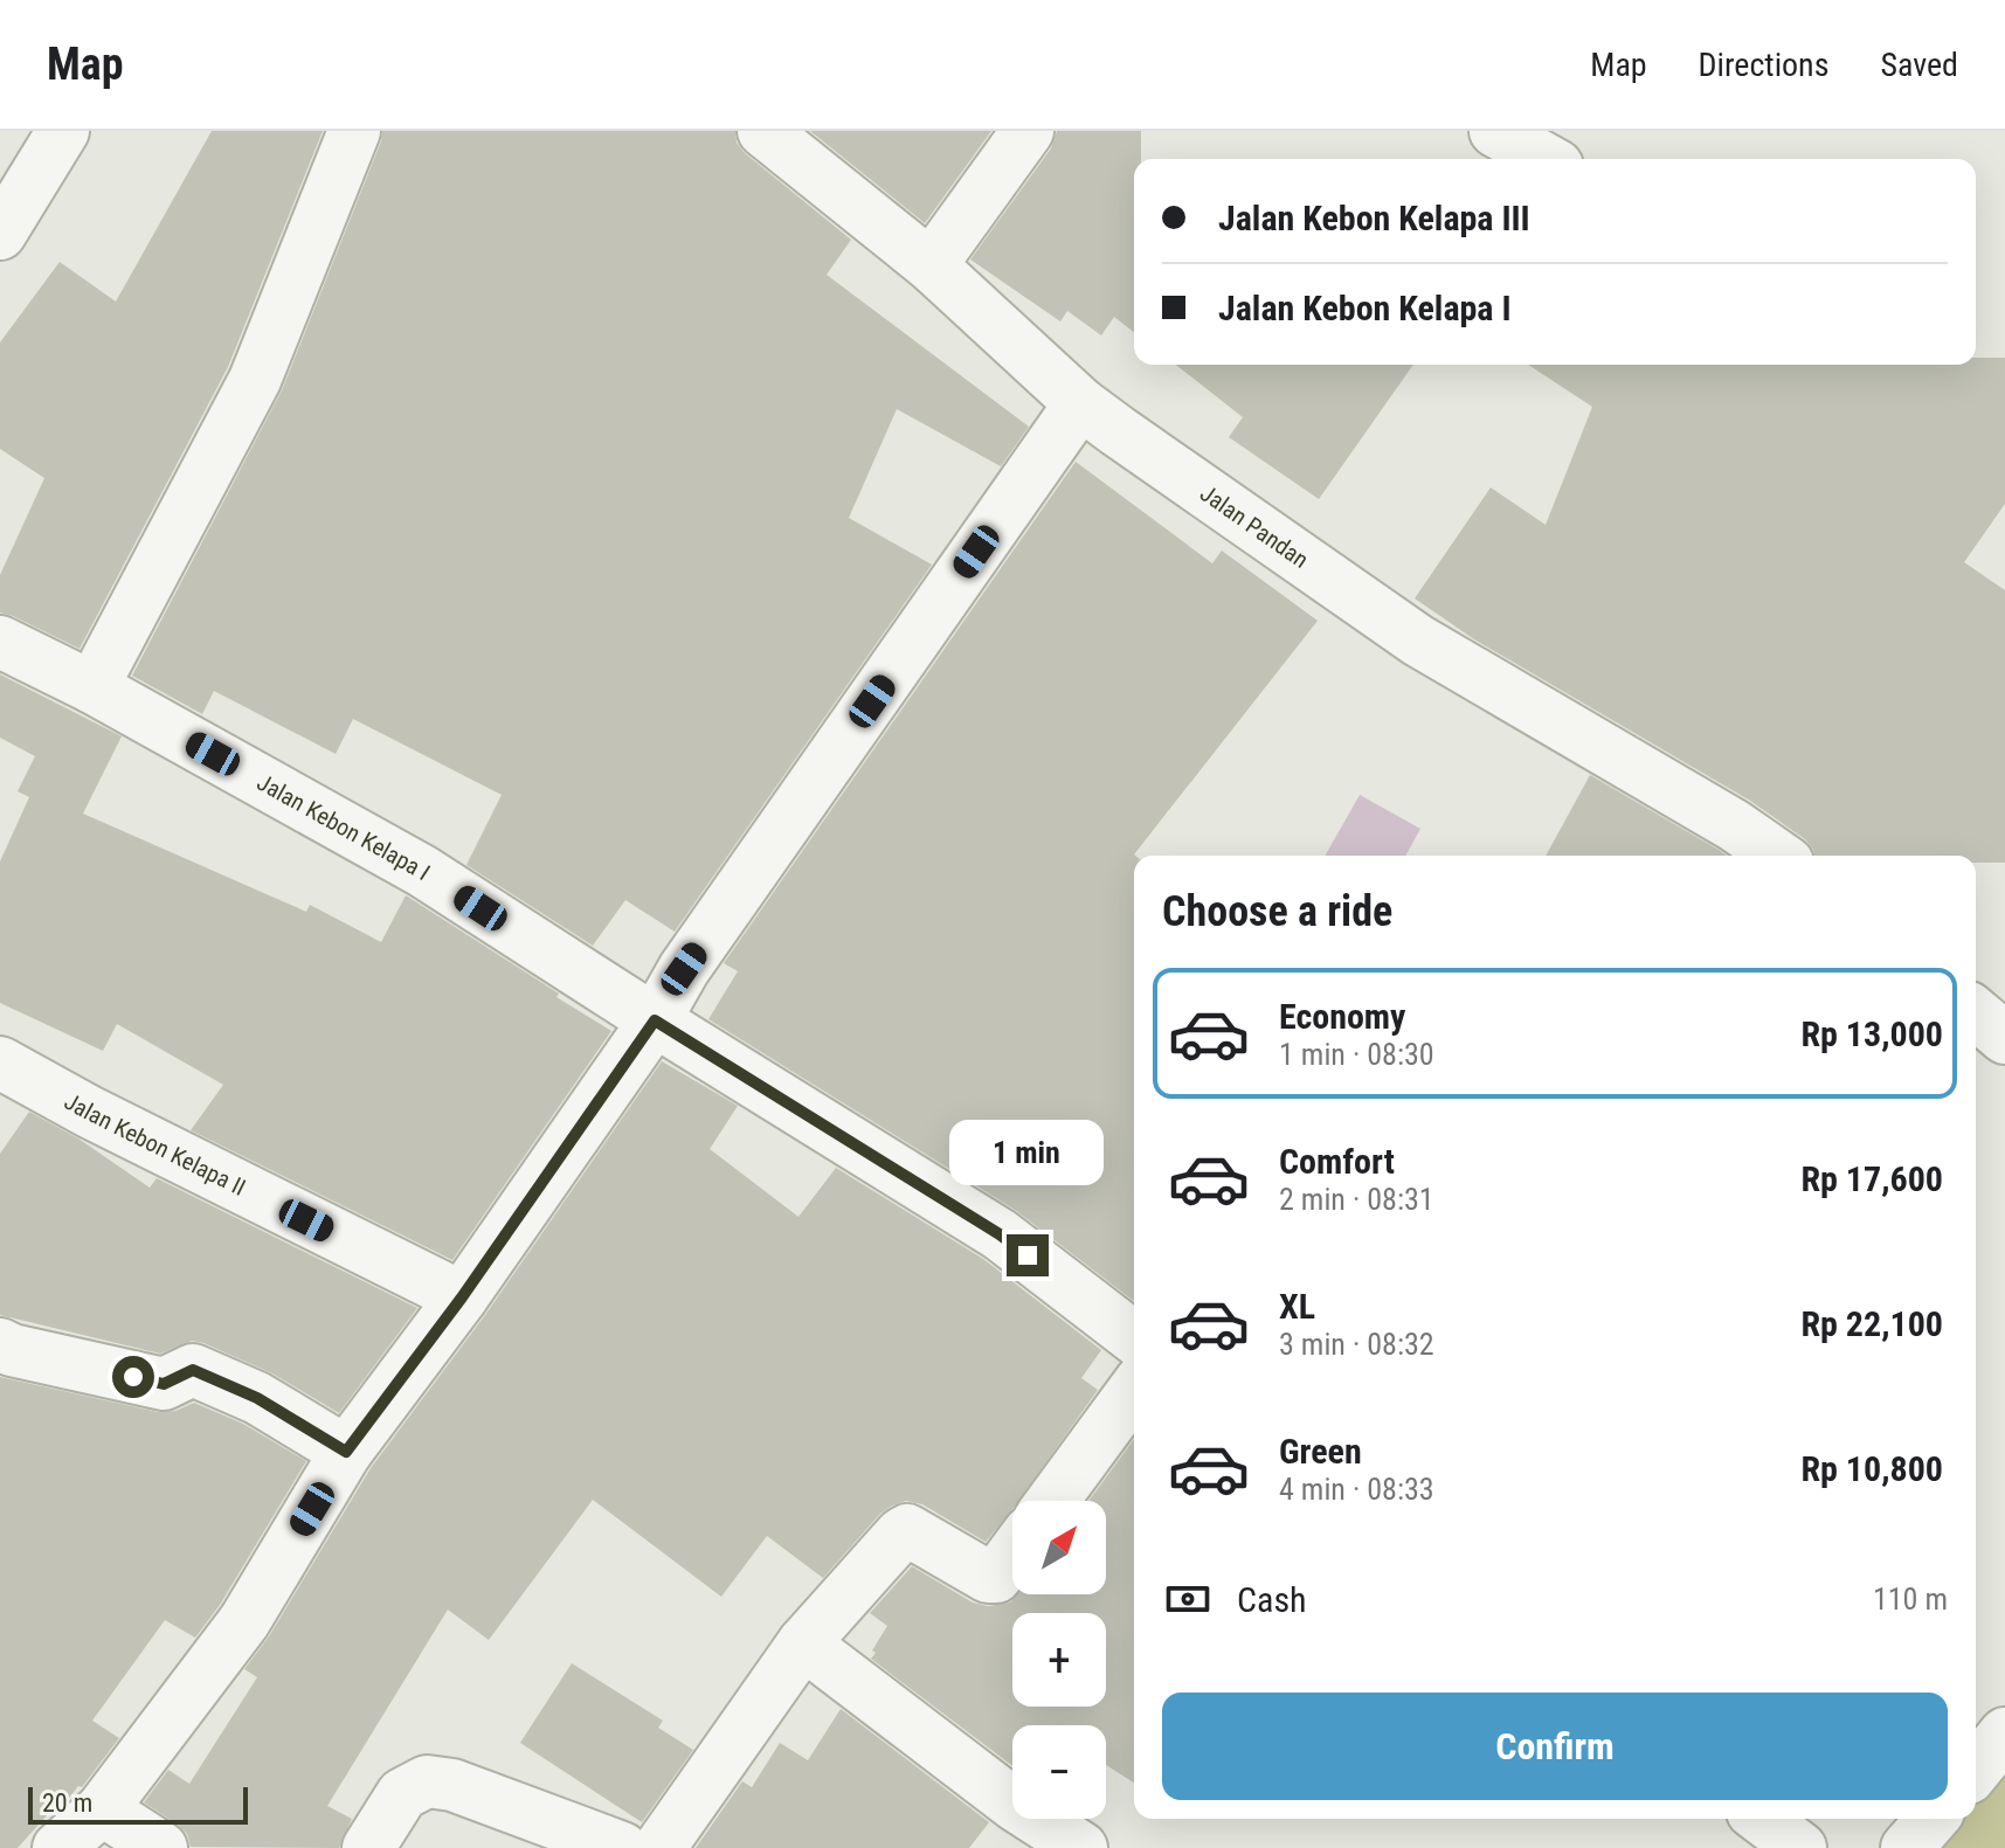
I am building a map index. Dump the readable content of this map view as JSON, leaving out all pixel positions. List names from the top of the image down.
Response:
{
  "streets": {
    "street": ["Jalan Pandan", "Jalan Kebon Kelapa I", "Jalan Kebon Kelapa II"]
  },
  "scale_bar": "20 m",
  "north": "top right",
  "page": {
    "header": "Map",
    "nav": ["Map", "Directions", "Saved"],
    "banner": ["Jalan Kebon Kelapa III", "Jalan Kebon Kelapa I"],
    "heading": "Choose a ride",
    "list": [
      {
        "name": "Economy",
        "note": "1 min · 08:30",
        "value": "Rp 13,000"
      },
      {
        "name": "Comfort",
        "note": "2 min · 08:31",
        "value": "Rp 17,600"
      },
      {
        "name": "XL",
        "note": "3 min · 08:32",
        "value": "Rp 22,100"
      },
      {
        "name": "Green",
        "note": "4 min · 08:33",
        "value": "Rp 10,800"
      }
    ],
    "bubble": "1 min",
    "map_buttons": ["+", "−"],
    "pay": ["Cash", "110 m"],
    "buttons": "Confirm",
    "scale": "20 m"
  }
}
